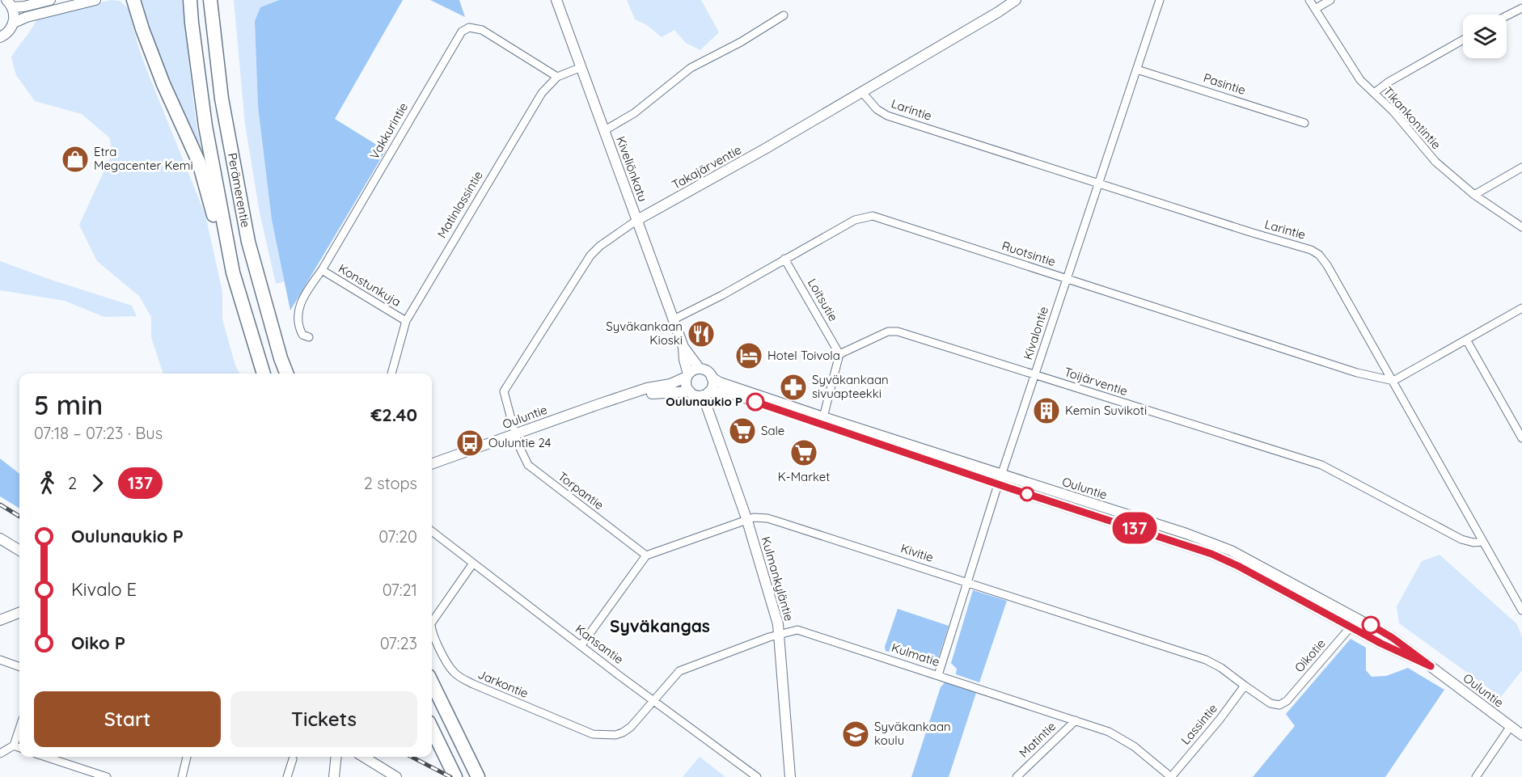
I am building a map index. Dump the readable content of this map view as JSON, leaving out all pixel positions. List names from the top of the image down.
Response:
{
  "streets": {
    "highway": ["Perämerentie"],
    "main road": [
      "Takajärventie",
      "Kiveliönkatu",
      "Ouluntie",
      "Kulmankyläntie"
    ],
    "street": [
      "Pasintie",
      "Larintie",
      "Tikankontintie",
      "Vakkurintie",
      "Matinlassintie",
      "Ruotsintie",
      "Konstunkuja",
      "Loitsutie",
      "Kivalontie",
      "Toijärventie",
      "Torpantie",
      "Kivitie",
      "Kansantie",
      "Kulmatie",
      "Oikotie",
      "Jarkontie",
      "Lassintie",
      "Matintie"
    ]
  },
  "crossings": [
    ["Pasintie", "Kivalontie"],
    ["Larintie", "Takajärventie"],
    ["Larintie", "Ruotsintie"],
    ["Larintie", "Kivalontie"],
    ["Larintie", "Toijärventie"],
    ["Vakkurintie", "Matinlassintie"],
    ["Vakkurintie", "Konstunkuja"],
    ["Takajärventie", "Kiveliönkatu"],
    ["Takajärventie", "Ouluntie"],
    ["Takajärventie", "Torpantie"],
    ["Kiveliönkatu", "Matinlassintie"],
    ["Kiveliönkatu", "Ruotsintie"],
    ["Kiveliönkatu", "Ouluntie"],
    ["Kiveliönkatu", "Kulmankyläntie"],
    ["Matinlassintie", "Konstunkuja"],
    ["Ruotsintie", "Loitsutie"],
    ["Ruotsintie", "Kivalontie"],
    ["Loitsutie", "Toijärventie"],
    ["Kivalontie", "Toijärventie"],
    ["Kivalontie", "Ouluntie"],
    ["Kivalontie", "Kivitie"],
    ["Kivalontie", "Kulmatie"],
    ["Ouluntie", "Torpantie"],
    ["Ouluntie", "Kulmankyläntie"],
    ["Ouluntie", "Oikotie"],
    ["Torpantie", "Kivitie"],
    ["Kivitie", "Kulmankyläntie"],
    ["Kivitie", "Oikotie"],
    ["Kivitie", "Lassintie"],
    ["Kulmankyläntie", "Kulmatie"],
    ["Kansantie", "Kulmatie"],
    ["Kansantie", "Jarkontie"],
    ["Kulmatie", "Jarkontie"],
    ["Kulmatie", "Lassintie"],
    ["Kulmatie", "Matintie"]
  ],
  "districts": ["Syväkangas"],
  "places": {
    "shop": ["Etra Megacenter Kemi"],
    "restaurant": ["Syväkankaan Kioski"],
    "hotel": ["Hotel Toivola"],
    "pharmacy": ["Syväkankaan sivuapteekki"],
    "other": ["Oulunaukio P"],
    "building": ["Kemin Suvikoti"],
    "supermarket": ["Sale", "K-Market"],
    "bus stop": ["Ouluntie 24"],
    "school or university": ["Syväkankaan koulu"]
  },
  "lines": ["bus line 137"],
  "page": {
    "on_map": "137",
    "heading": ["5 min", "07:18 – 07:23 · Bus", "€2.40"],
    "legs": ["2", "137", "2 stops"],
    "list": [
      {
        "name": "Oulunaukio P",
        "value": "07:20"
      },
      {
        "name": "Kivalo E",
        "value": "07:21"
      },
      {
        "name": "Oiko P",
        "value": "07:23"
      }
    ],
    "buttons": ["Start", "Tickets"]
  }
}
